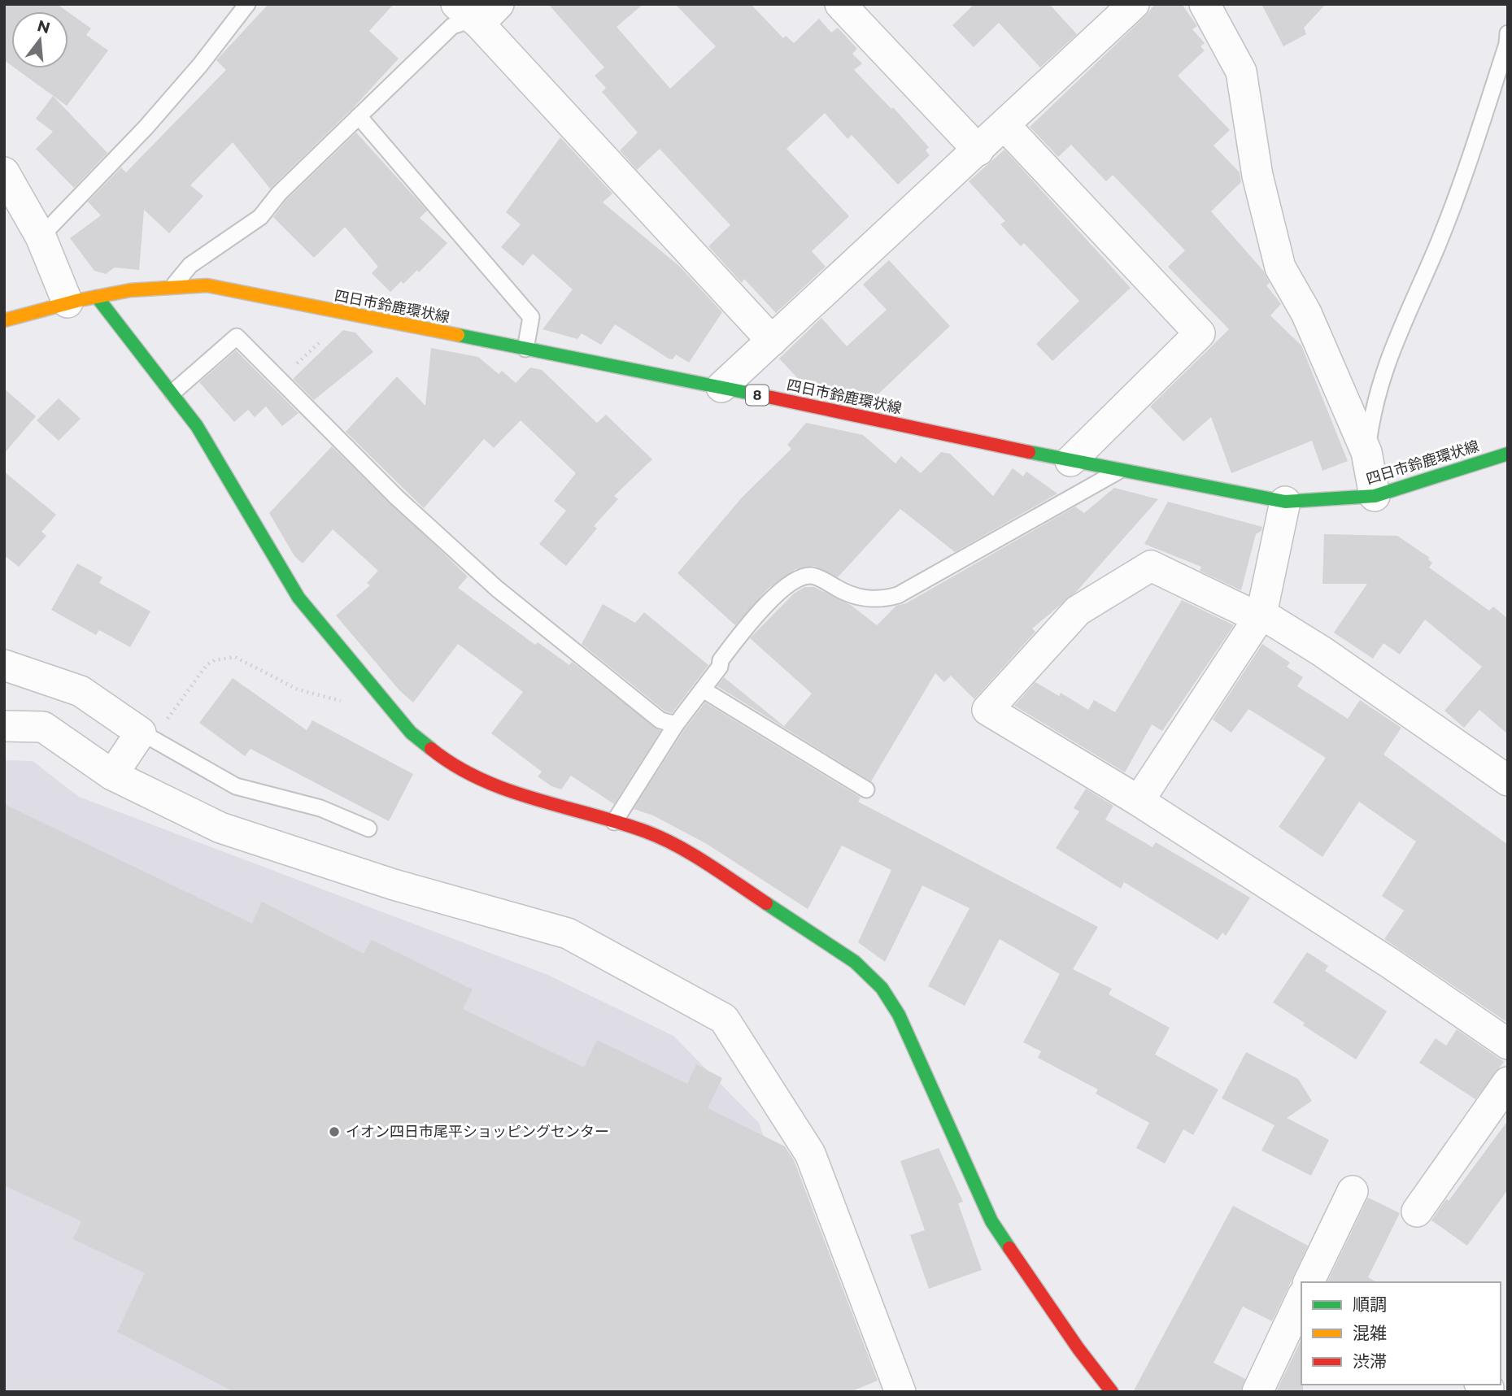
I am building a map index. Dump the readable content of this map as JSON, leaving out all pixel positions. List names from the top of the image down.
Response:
{
  "streets": {
    "main road": ["四日市鈴鹿環状線", "8"]
  },
  "places": ["イオン四日市尾平ショッピングセンター"],
  "legend": ["順調", "混雑", "渋滞"],
  "north": "top"
}
